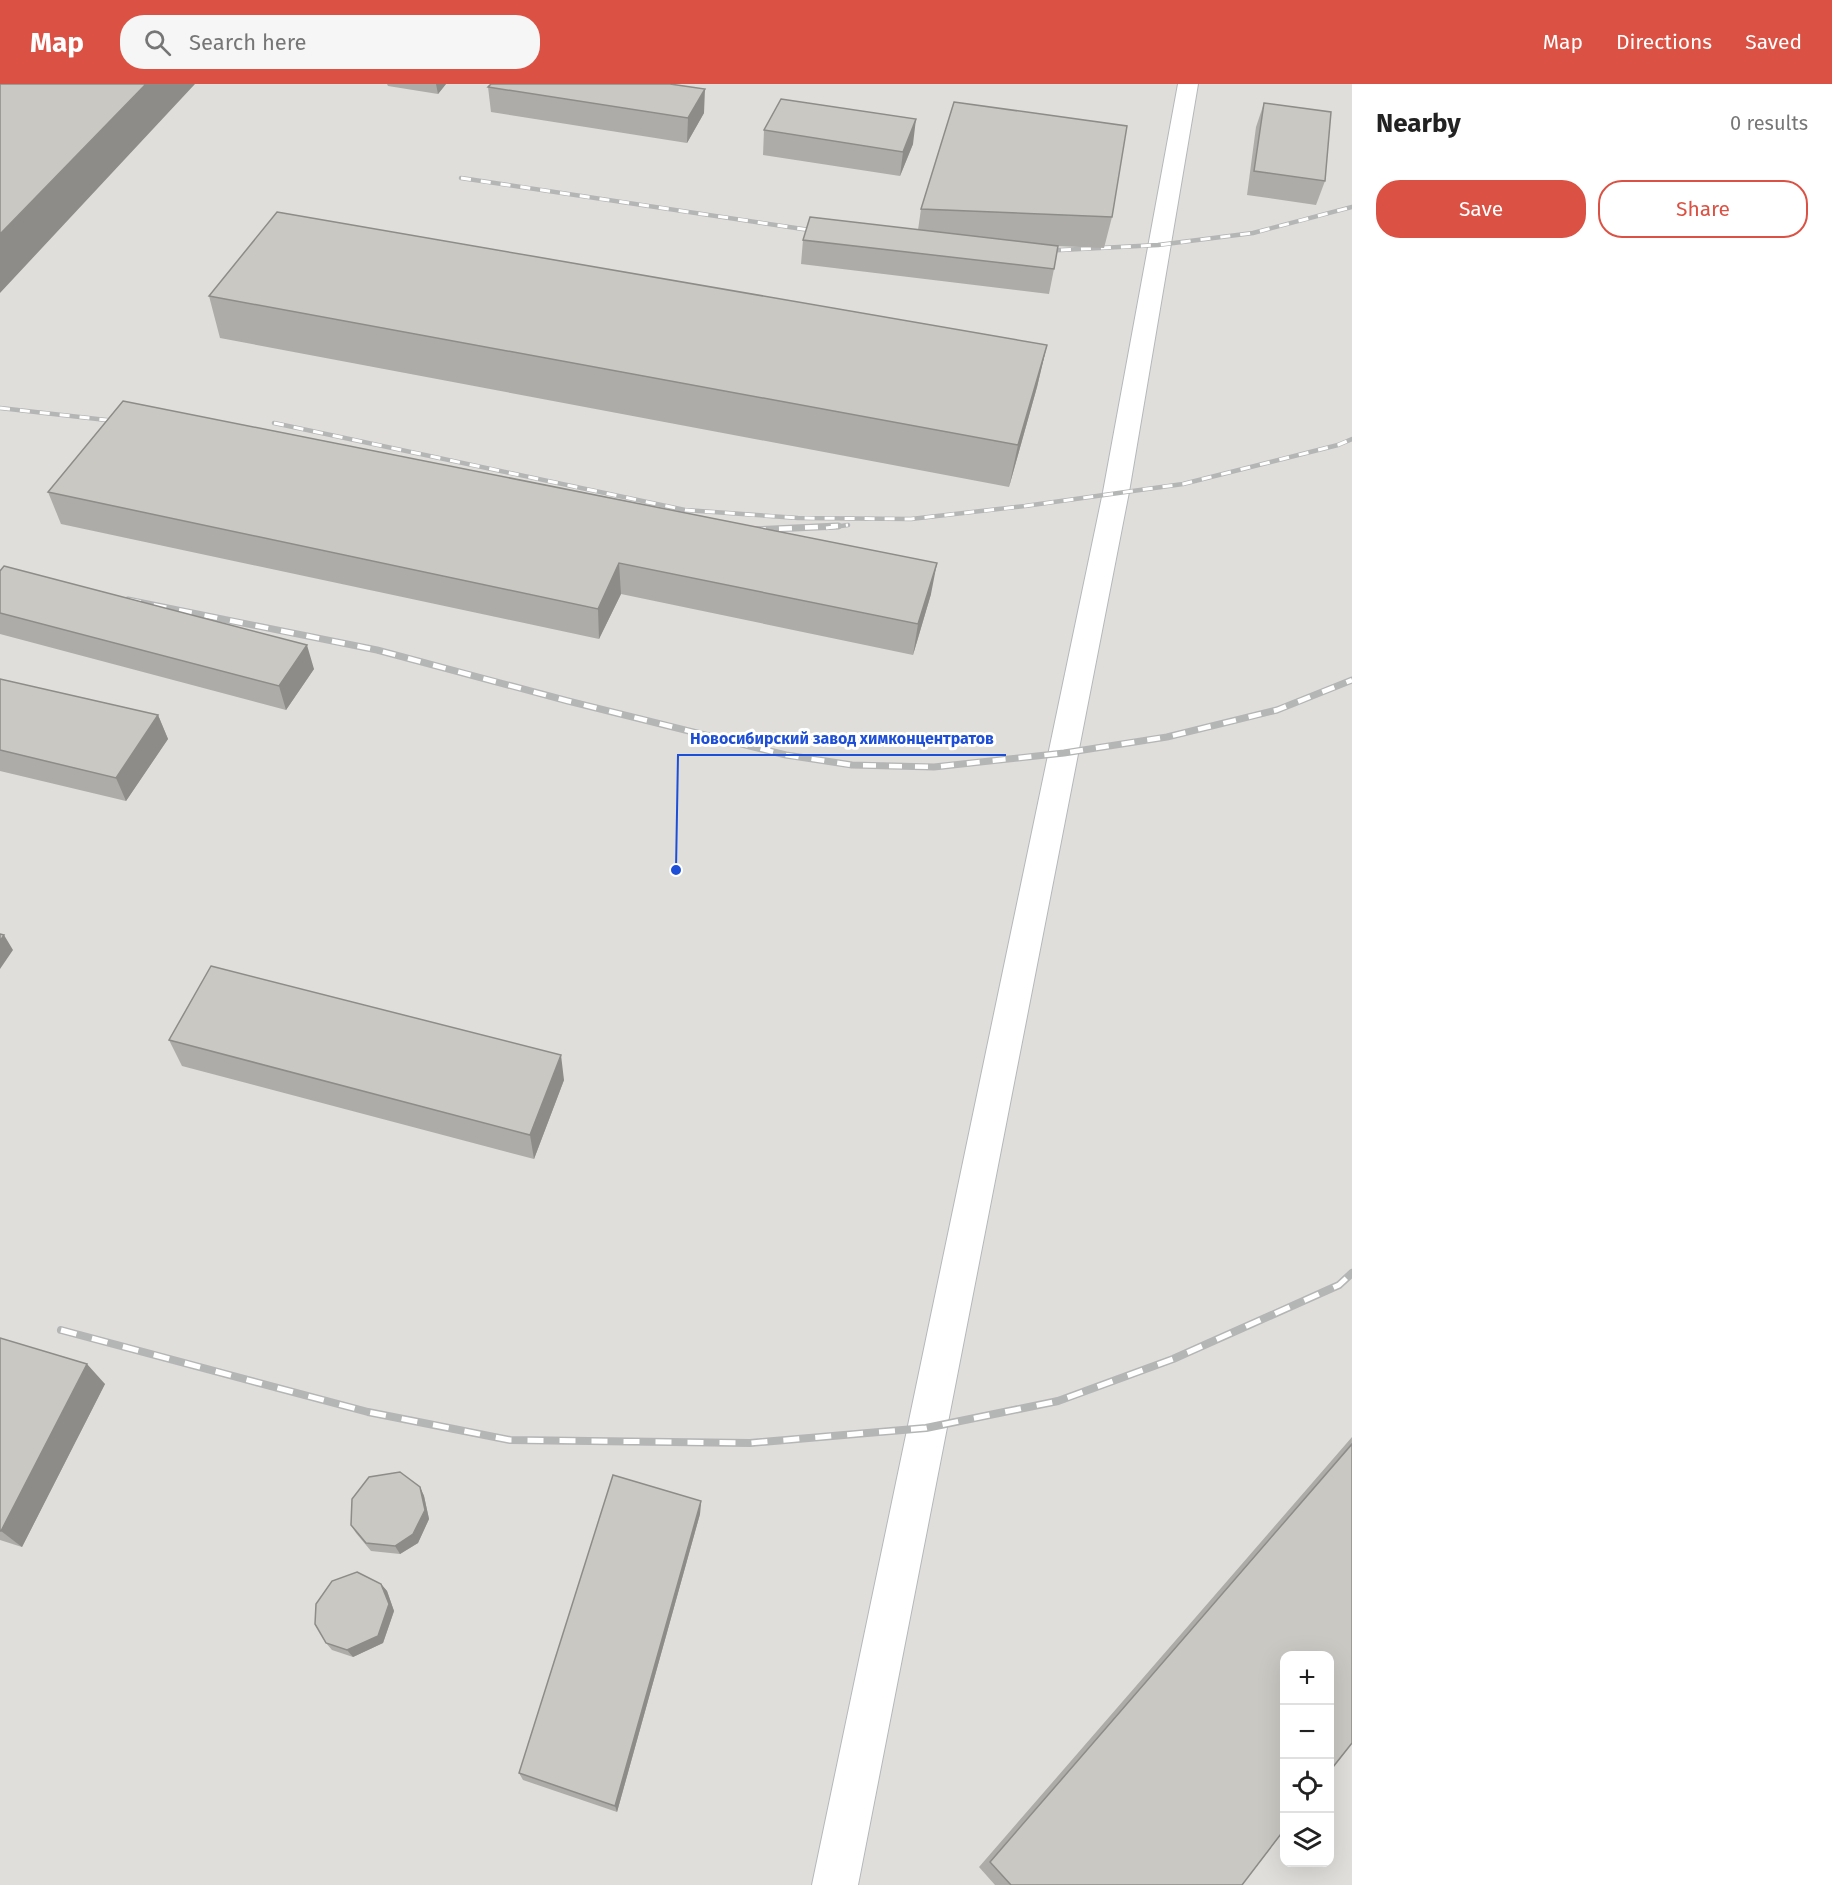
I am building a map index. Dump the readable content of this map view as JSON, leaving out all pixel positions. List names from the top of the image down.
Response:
{
  "places": ["Новосибирский завод химконцентратов"],
  "page": {
    "header": "Map",
    "search": "Search here",
    "nav": ["Map", "Directions", "Saved"],
    "heading": ["Nearby", "0 results"],
    "buttons": ["Save", "Share"],
    "map_buttons": ["+", "−"]
  }
}
